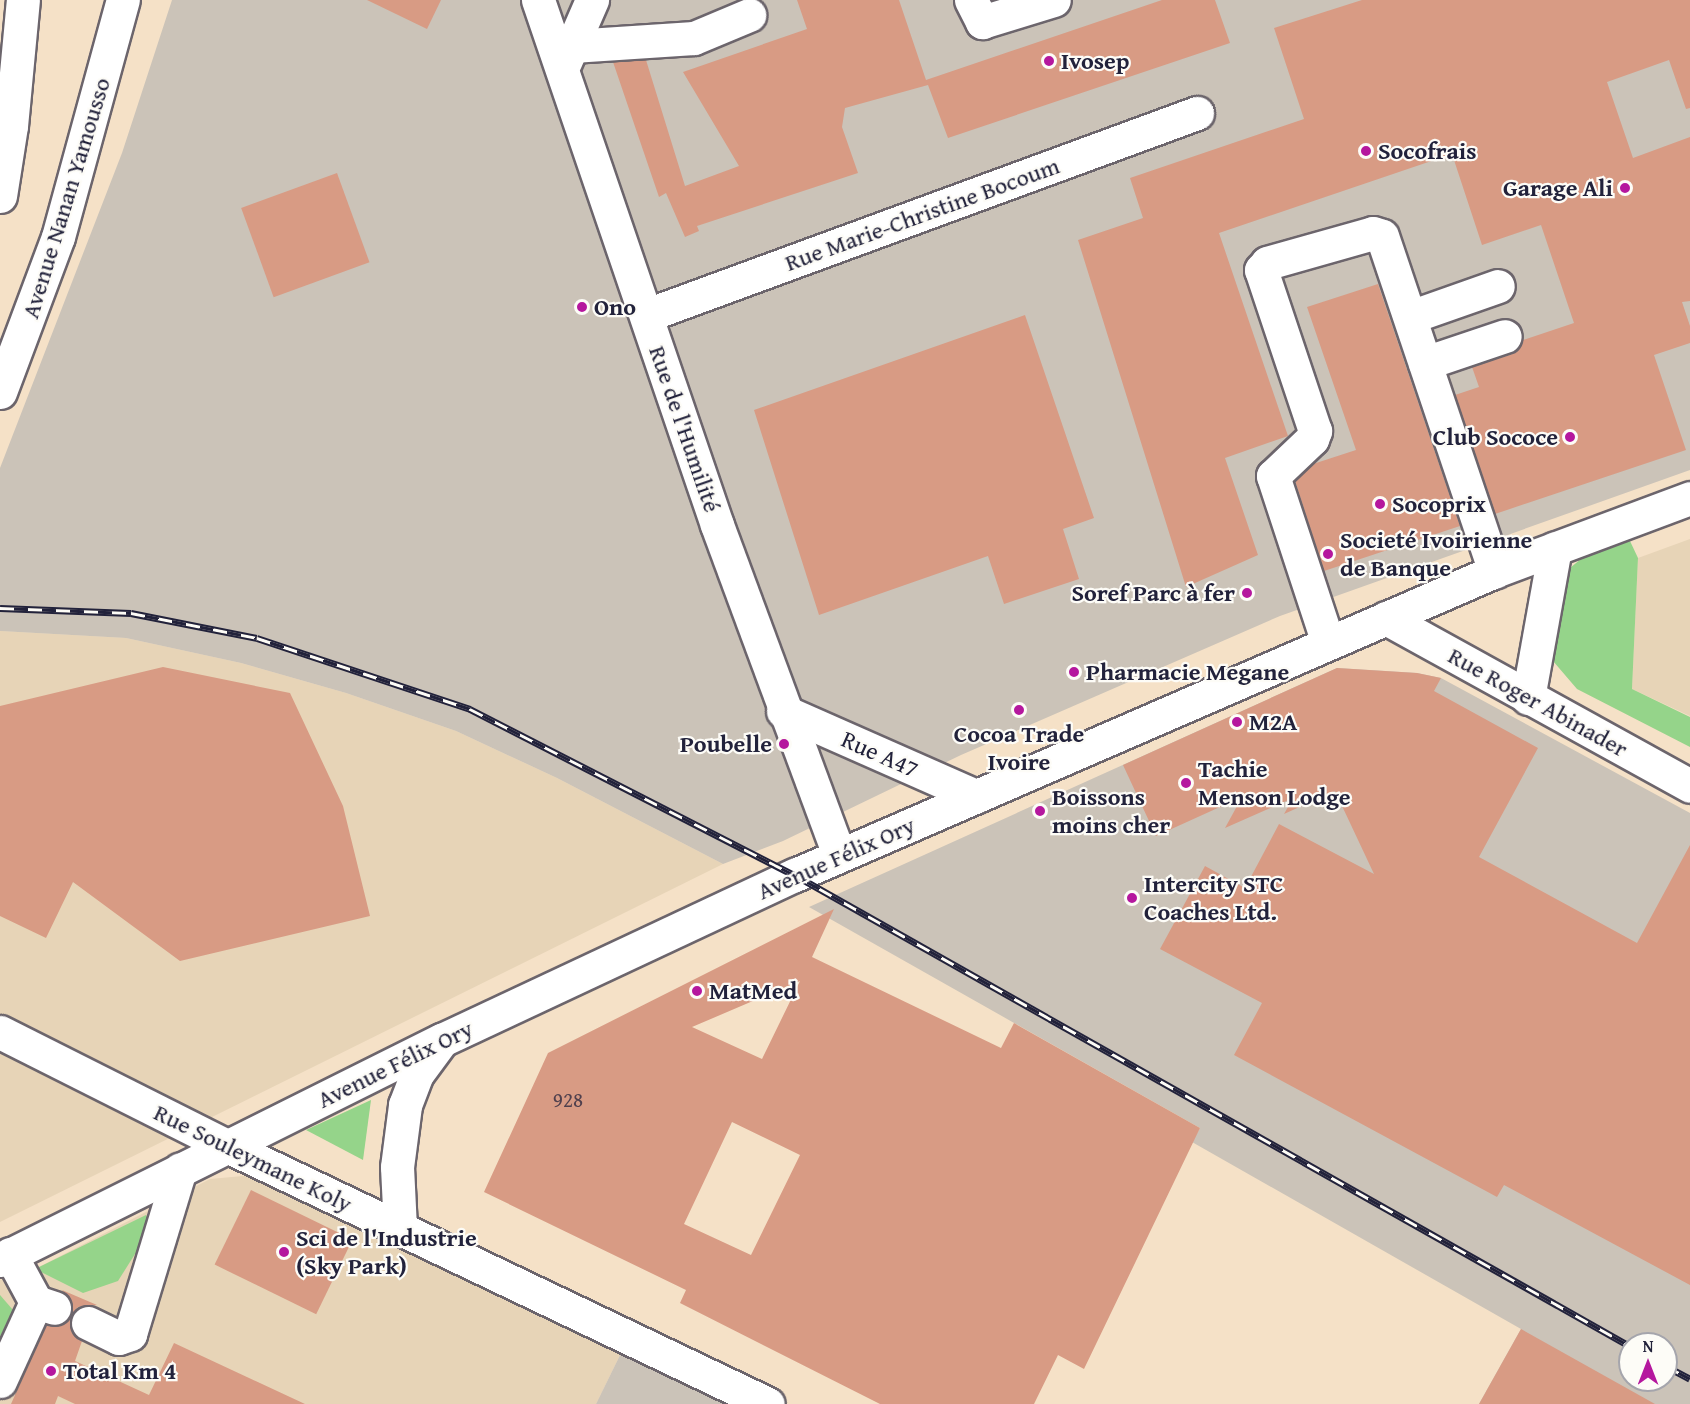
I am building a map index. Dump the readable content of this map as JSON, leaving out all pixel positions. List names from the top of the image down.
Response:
{
  "streets": {
    "street": [
      "Avenue Nanan Yamousso",
      "Rue Marie-Christine Bocoum",
      "Rue de l'Humilité",
      "Rue Roger Abinader",
      "Rue A47",
      "Avenue Félix Ory",
      "Rue Souleymane Koly"
    ]
  },
  "crossings": [
    ["Rue Marie-Christine Bocoum", "Rue de l'Humilité"],
    ["Rue de l'Humilité", "Rue A47"],
    ["Rue de l'Humilité", "Avenue Félix Ory"],
    ["Rue Roger Abinader", "Avenue Félix Ory"],
    ["Rue A47", "Avenue Félix Ory"],
    ["Avenue Félix Ory", "Rue Souleymane Koly"]
  ],
  "places": [
    "Ivosep",
    "Socofrais",
    "Garage Ali",
    "Ono",
    "Club Sococe",
    "Socoprix",
    "Societé Ivoirienne de Banque",
    "Soref Parc à fer",
    "Pharmacie Megane",
    "Cocoa Trade Ivoire",
    "M2A",
    "Poubelle",
    "Tachie Menson Lodge",
    "Boissons moins cher",
    "Intercity STC Coaches Ltd.",
    "MatMed",
    "Sci de l'Industrie (Sky Park)",
    "Total Km 4"
  ],
  "house_numbers": ["928"],
  "north": "top"
}
